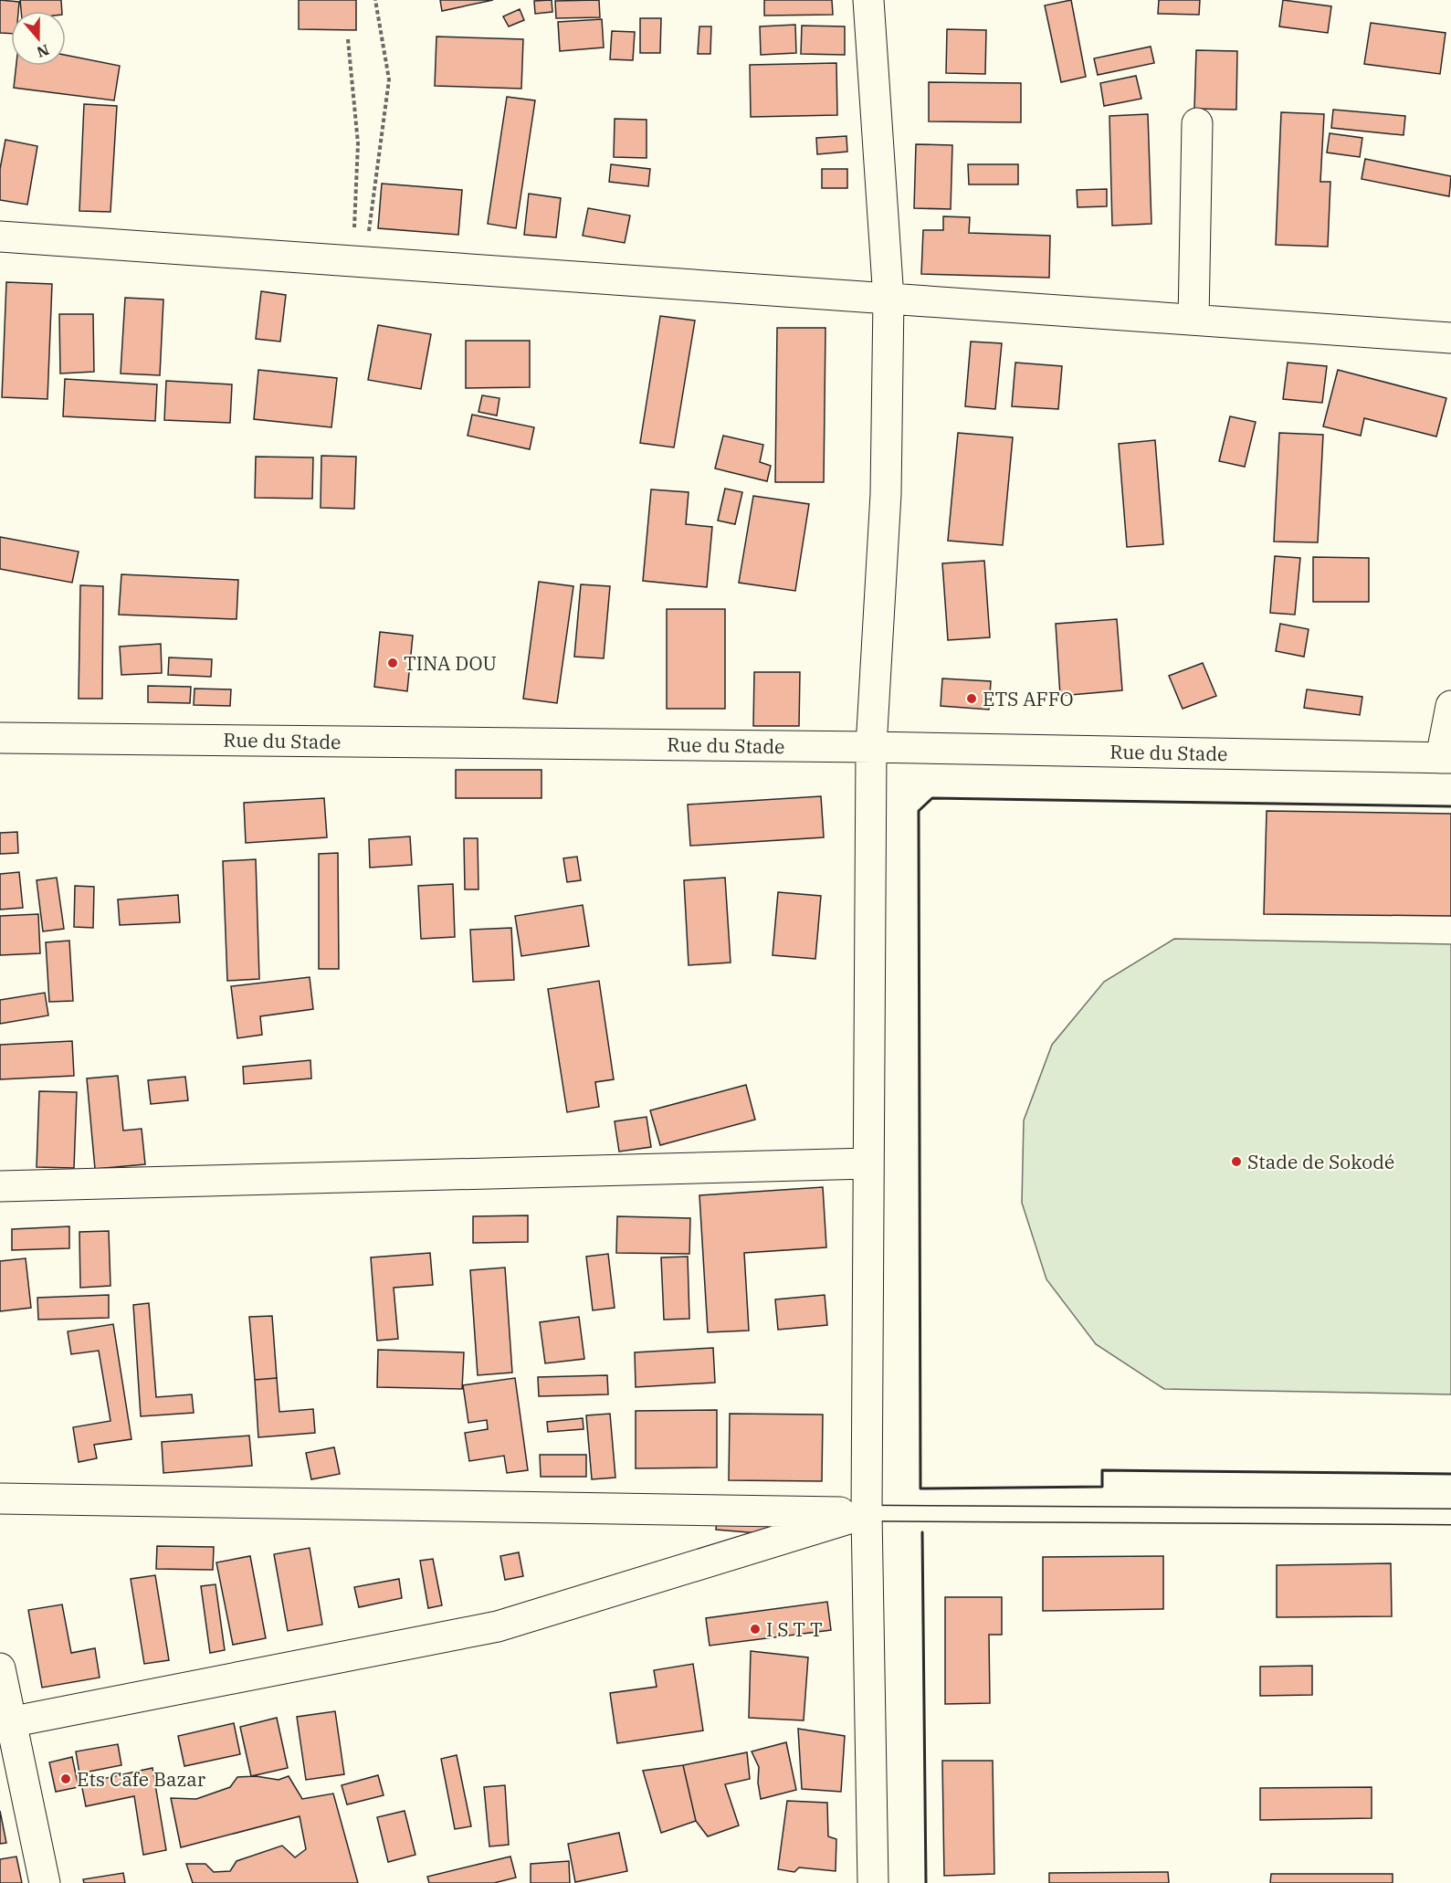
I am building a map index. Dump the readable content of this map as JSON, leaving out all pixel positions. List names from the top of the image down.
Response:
{
  "streets": {
    "street": ["Rue du Stade"]
  },
  "places": [
    "TINA DOU",
    "ETS AFFO",
    "Stade de Sokodé",
    "I S T T",
    "Ets Cafe Bazar"
  ],
  "north": "bottom"
}
